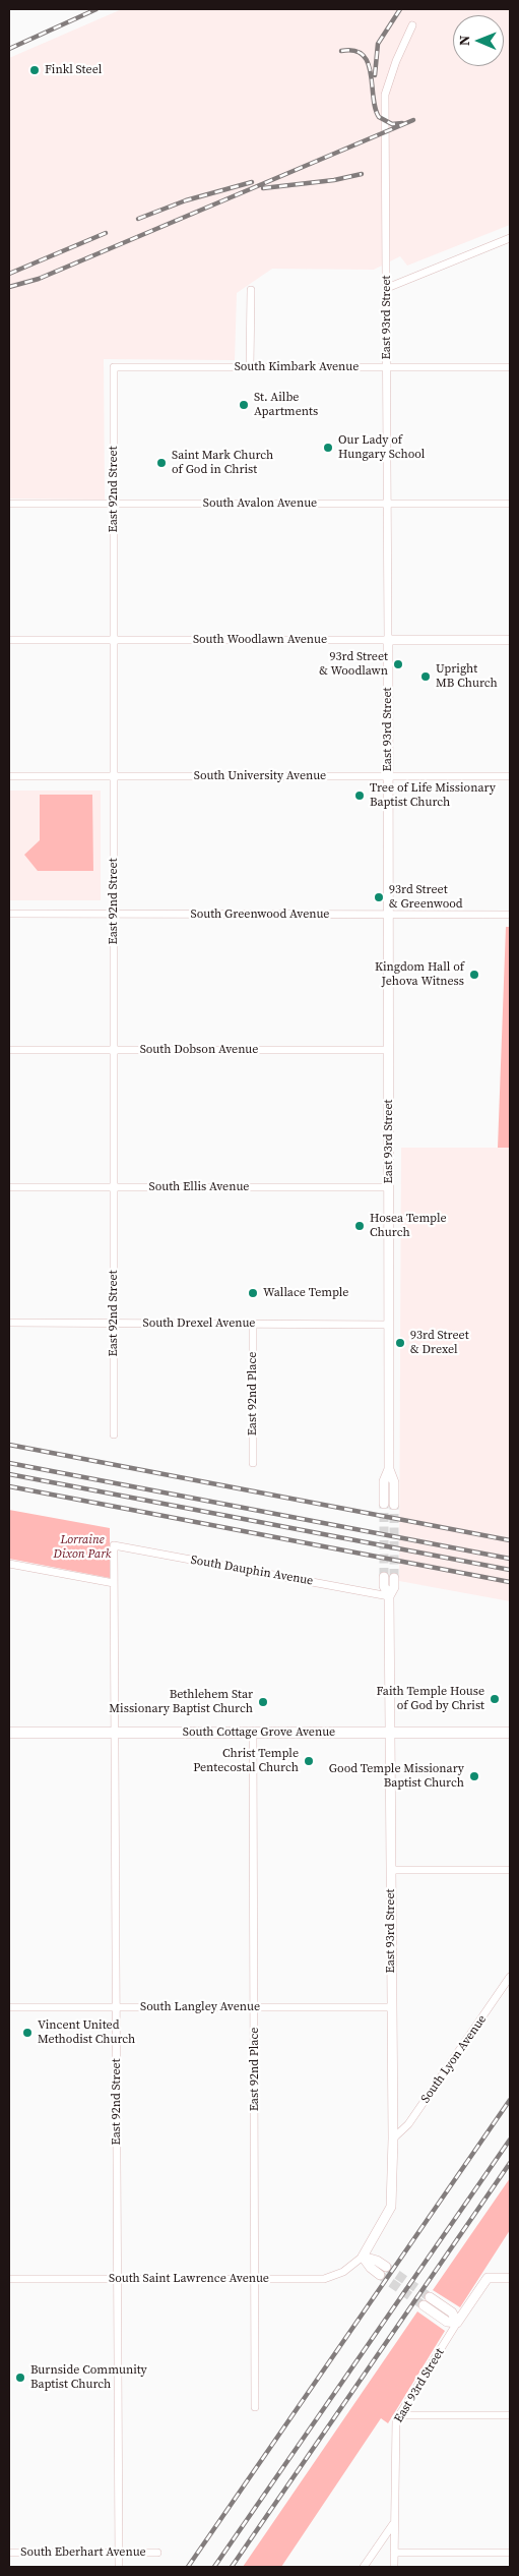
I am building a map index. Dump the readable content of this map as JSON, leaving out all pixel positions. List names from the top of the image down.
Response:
{
  "streets": {
    "main road": ["South Cottage Grove Avenue"],
    "street": [
      "East 93rd Street",
      "South Kimbark Avenue",
      "East 92nd Street",
      "South Avalon Avenue",
      "South Woodlawn Avenue",
      "South University Avenue",
      "South Greenwood Avenue",
      "South Dobson Avenue",
      "South Ellis Avenue",
      "South Drexel Avenue",
      "East 92nd Place",
      "South Dauphin Avenue",
      "South Langley Avenue",
      "South Lyon Avenue",
      "South Saint Lawrence Avenue",
      "South Eberhart Avenue"
    ]
  },
  "crossings": [
    ["East 93rd Street", "South Kimbark Avenue"],
    ["East 93rd Street", "South Avalon Avenue"],
    ["East 93rd Street", "South Woodlawn Avenue"],
    ["East 93rd Street", "South University Avenue"],
    ["East 93rd Street", "South Greenwood Avenue"],
    ["East 93rd Street", "South Dobson Avenue"],
    ["East 93rd Street", "South Ellis Avenue"],
    ["East 93rd Street", "South Drexel Avenue"],
    ["East 93rd Street", "South Dauphin Avenue"],
    ["East 93rd Street", "South Cottage Grove Avenue"],
    ["East 93rd Street", "South Langley Avenue"],
    ["East 93rd Street", "South Lyon Avenue"],
    ["East 93rd Street", "South Saint Lawrence Avenue"],
    ["South Kimbark Avenue", "East 92nd Street"],
    ["East 92nd Street", "South Avalon Avenue"],
    ["East 92nd Street", "South Woodlawn Avenue"],
    ["East 92nd Street", "South University Avenue"],
    ["East 92nd Street", "South Greenwood Avenue"],
    ["East 92nd Street", "South Dobson Avenue"],
    ["East 92nd Street", "South Ellis Avenue"],
    ["East 92nd Street", "South Drexel Avenue"],
    ["East 92nd Street", "South Dauphin Avenue"],
    ["East 92nd Street", "South Cottage Grove Avenue"],
    ["East 92nd Street", "South Langley Avenue"],
    ["East 92nd Street", "South Saint Lawrence Avenue"],
    ["East 92nd Street", "South Eberhart Avenue"],
    ["South Drexel Avenue", "East 92nd Place"],
    ["East 92nd Place", "South Cottage Grove Avenue"],
    ["East 92nd Place", "South Langley Avenue"],
    ["East 92nd Place", "South Saint Lawrence Avenue"]
  ],
  "parks": ["Lorraine Dixon Park"],
  "places": [
    "Finkl Steel",
    "St. Ailbe Apartments",
    "Our Lady of Hungary School",
    "Saint Mark Church of God in Christ",
    "93rd Street & Woodlawn",
    "Upright MB Church",
    "Tree of Life Missionary Baptist Church",
    "93rd Street & Greenwood",
    "Kingdom Hall of Jehova Witness",
    "Hosea Temple Church",
    "Wallace Temple",
    "93rd Street & Drexel",
    "Faith Temple House of God by Christ",
    "Bethlehem Star Missionary Baptist Church",
    "Christ Temple Pentecostal Church",
    "Good Temple Missionary Baptist Church",
    "Vincent United Methodist Church",
    "Burnside Community Baptist Church"
  ],
  "north": "left"
}
